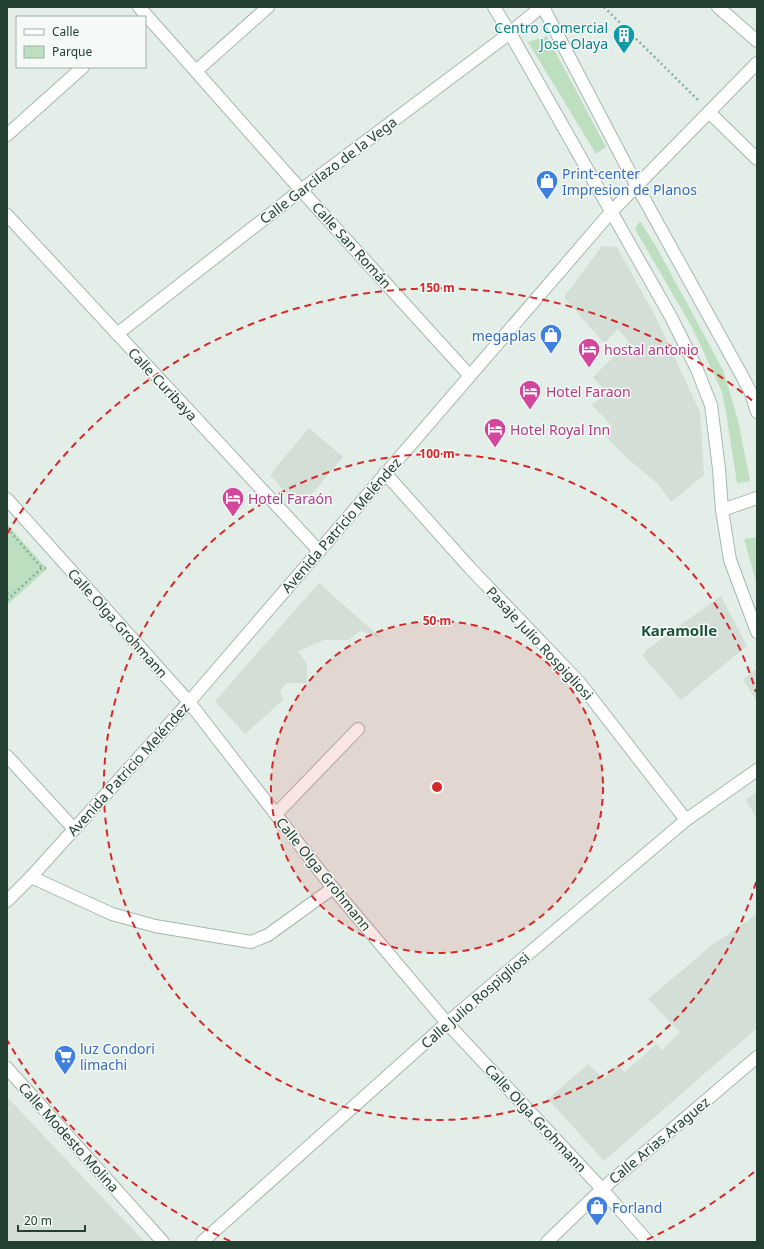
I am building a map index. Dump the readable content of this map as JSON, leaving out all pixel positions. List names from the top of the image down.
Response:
{
  "streets": {
    "street": [
      "Calle Garcilazo de la Vega",
      "Calle San Román",
      "Calle Curibaya",
      "Avenida Patricio Meléndez",
      "Calle Olga Grohmann",
      "Pasaje Julio Rospigliosi",
      "Calle Julio Rospigliosi",
      "Calle Modesto Molina",
      "Calle Arias Araguez"
    ]
  },
  "crossings": [
    ["Calle Garcilazo de la Vega", "Calle San Román"],
    ["Calle Garcilazo de la Vega", "Calle Curibaya"],
    ["Calle San Román", "Avenida Patricio Meléndez"],
    ["Calle Curibaya", "Avenida Patricio Meléndez"],
    ["Avenida Patricio Meléndez", "Calle Olga Grohmann"],
    ["Avenida Patricio Meléndez", "Pasaje Julio Rospigliosi"],
    ["Calle Olga Grohmann", "Calle Julio Rospigliosi"],
    ["Calle Olga Grohmann", "Calle Arias Araguez"],
    ["Pasaje Julio Rospigliosi", "Calle Julio Rospigliosi"]
  ],
  "districts": ["Karamolle"],
  "places": {
    "building": ["Centro Comercial Jose Olaya"],
    "shop": ["Print-center Impresion de Planos", "megaplas", "Forland"],
    "hotel": [
      "hostal antonio",
      "Hotel Faraon",
      "Hotel Royal Inn",
      "Hotel Faraón"
    ],
    "supermarket": ["luz Condori limachi"]
  },
  "legend": ["Calle", "Parque"],
  "scale_bar": "20 m",
  "rings": ["150 m", "100 m", "50 m"]
}
